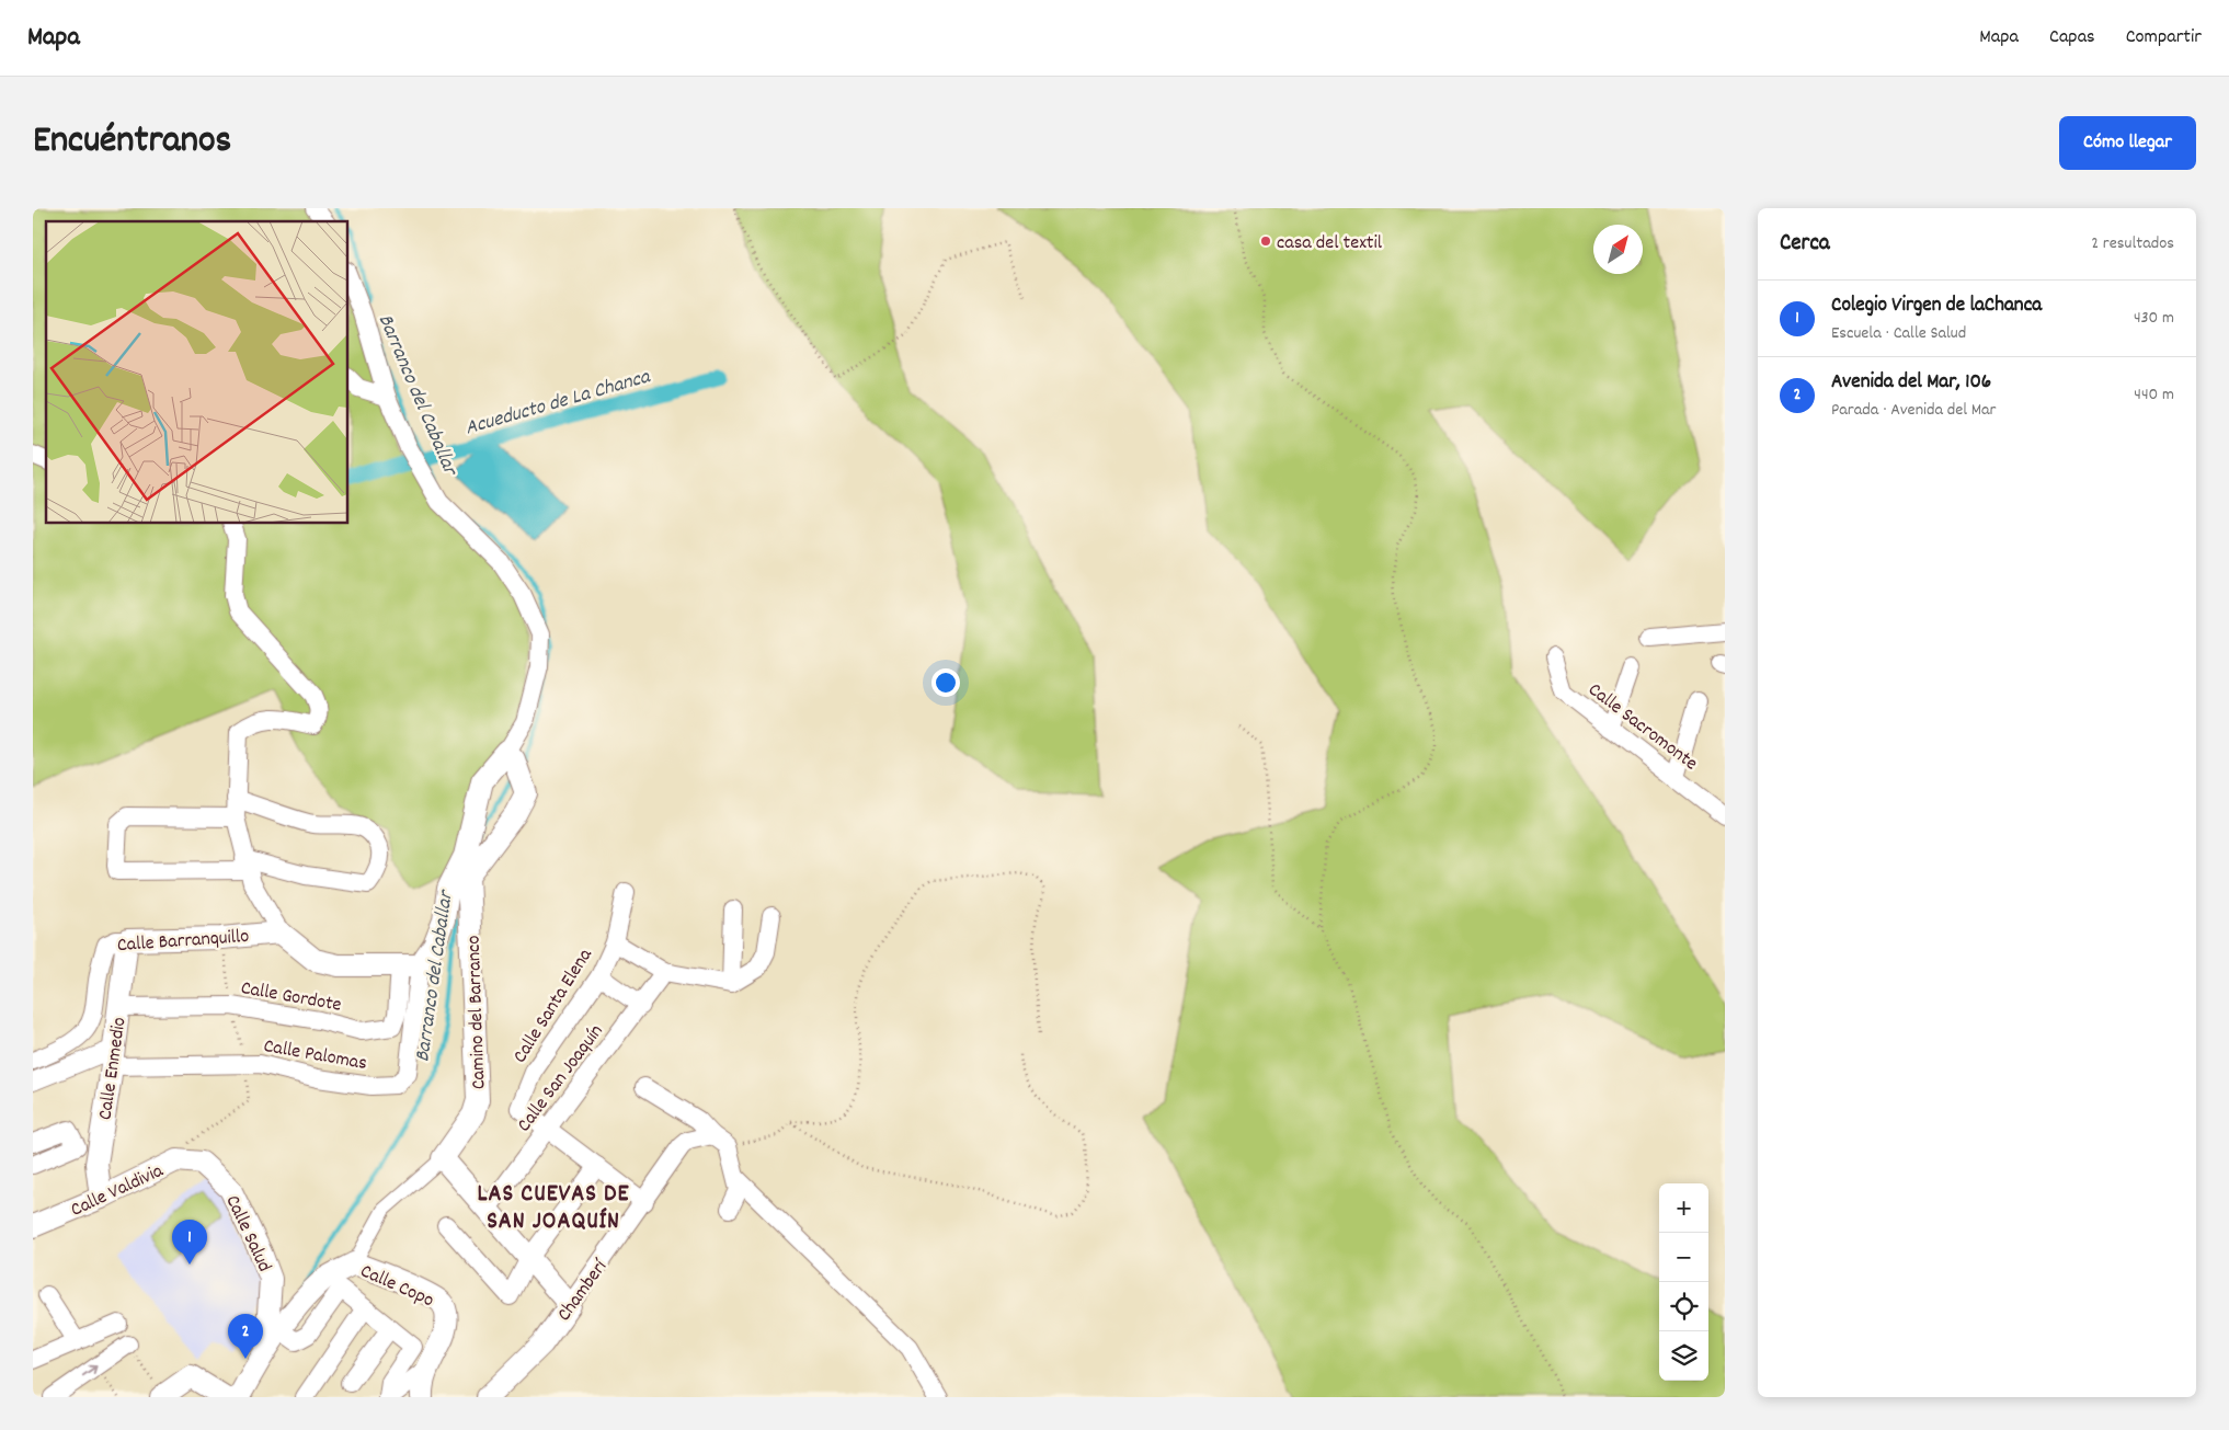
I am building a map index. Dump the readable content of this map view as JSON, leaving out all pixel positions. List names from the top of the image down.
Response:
{
  "streets": {
    "street": [
      "Calle Sacromonte",
      "Calle Barranquillo",
      "Calle Gordote",
      "Calle Santa Elena",
      "Camino del Barranco",
      "Calle Palomas",
      "Calle Enmedio",
      "Calle San Joaquín",
      "Calle Valdivia",
      "Calle Salud",
      "Calle Copo",
      "Chamberí"
    ]
  },
  "crossings": [
    ["Calle Barranquillo", "Calle Enmedio"],
    ["Calle Gordote", "Calle Palomas"],
    ["Calle Gordote", "Calle Enmedio"],
    ["Calle Santa Elena", "Calle San Joaquín"],
    ["Calle Palomas", "Calle Enmedio"],
    ["Calle Enmedio", "Calle Valdivia"],
    ["Calle Valdivia", "Calle Salud"],
    ["Calle Salud", "Calle Copo"]
  ],
  "districts": ["LAS CUEVAS DE SAN JOAQUÍN"],
  "water": ["Barranco del Caballar", "Acueducto de La Chanca"],
  "places": ["casa del textil"],
  "north": "top right",
  "page": {
    "header": "Mapa",
    "nav": ["Mapa", "Capas", "Compartir"],
    "title": "Encuéntranos",
    "buttons": "Cómo llegar",
    "heading": ["Cerca", "2 resultados"],
    "list": [
      {
        "mark": "1",
        "name": "Colegio Virgen de laChanca",
        "note": "Escuela · Calle Salud",
        "value": "430 m"
      },
      {
        "mark": "2",
        "name": "Avenida del Mar, 106",
        "note": "Parada · Avenida del Mar",
        "value": "440 m"
      }
    ],
    "map_buttons": ["+", "−"],
    "pins": ["1", "2"]
  }
}
